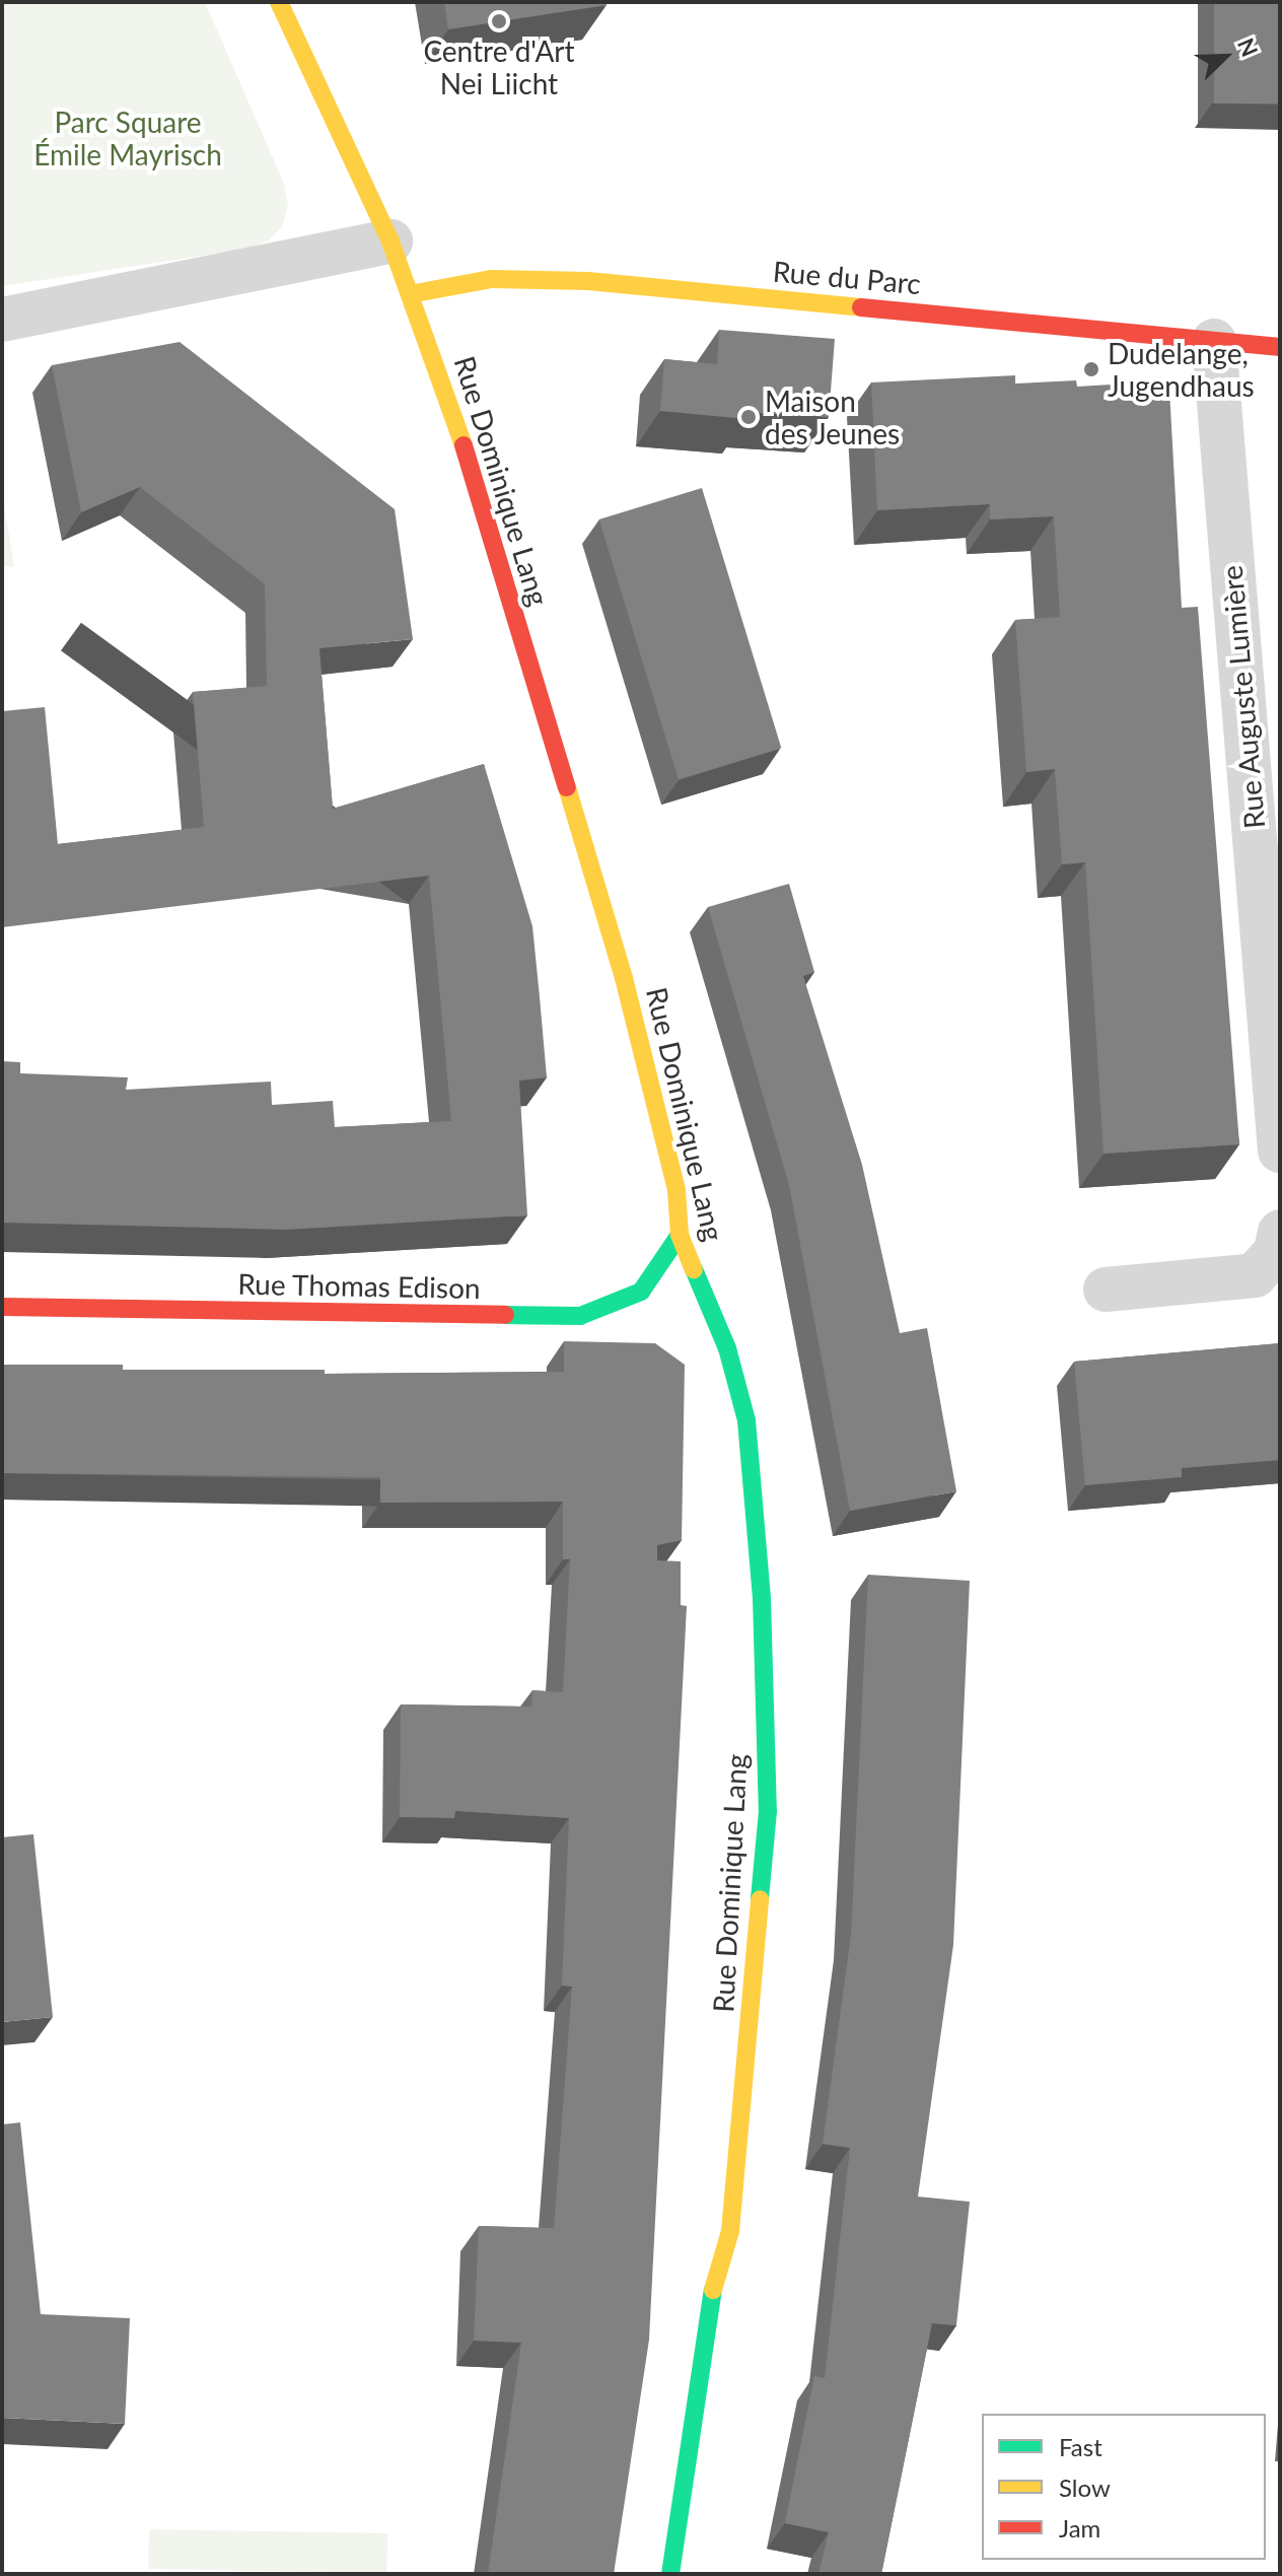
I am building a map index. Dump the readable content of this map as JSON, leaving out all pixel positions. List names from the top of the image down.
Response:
{
  "streets": {
    "street": [
      "Rue du Parc",
      "Rue Dominique Lang",
      "Rue Auguste Lumière",
      "Rue Thomas Edison"
    ]
  },
  "crossings": [
    ["Rue du Parc", "Rue Dominique Lang"],
    ["Rue du Parc", "Rue Auguste Lumière"],
    ["Rue Dominique Lang", "Rue Thomas Edison"]
  ],
  "parks": ["Parc Square Émile Mayrisch"],
  "places": ["Centre d'Art Nei Liicht", "Dudelange, Jugendhaus", "Maison des Jeunes"],
  "legend": ["Fast", "Slow", "Jam"],
  "north": "top right"
}
